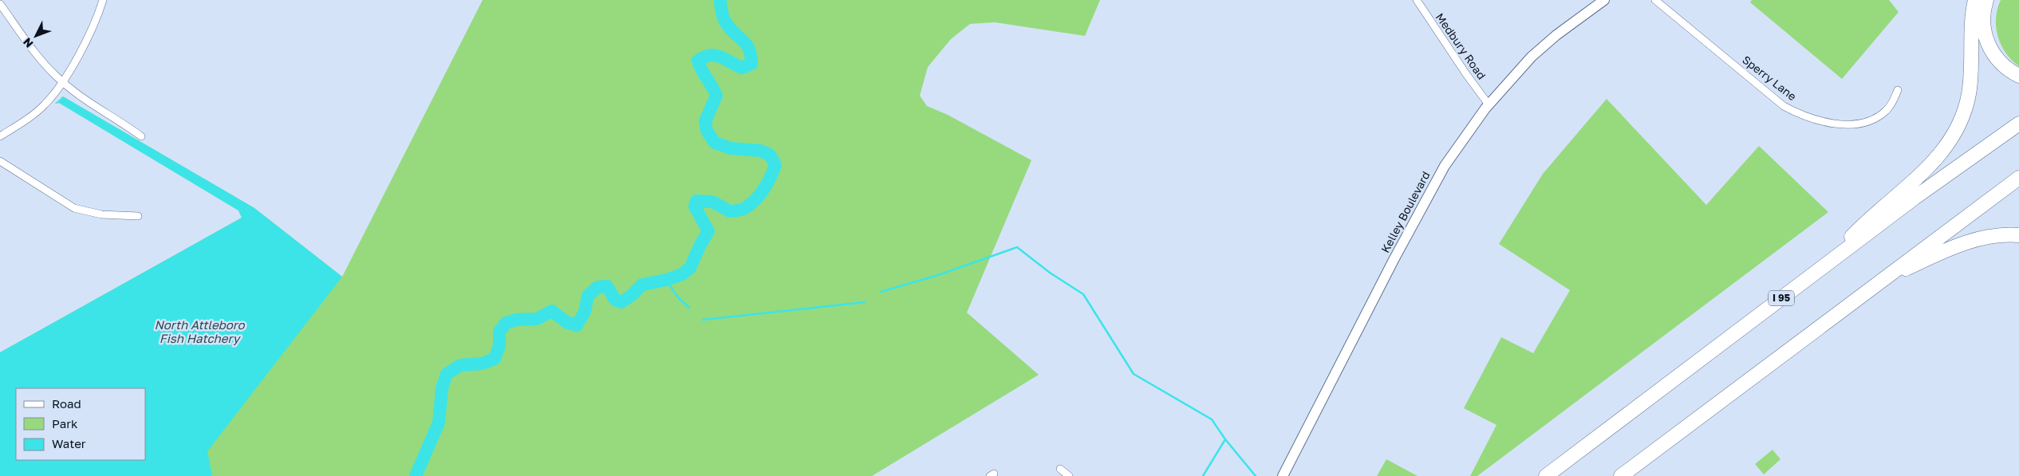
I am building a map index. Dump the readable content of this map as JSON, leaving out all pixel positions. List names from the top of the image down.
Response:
{
  "streets": {
    "highway": ["I 95"],
    "main road": ["Kelley Boulevard"],
    "street": ["Medbury Road", "Sperry Lane"]
  },
  "crossings": [
    ["Medbury Road", "Kelley Boulevard"]
  ],
  "water": ["North Attleboro Fish Hatchery"],
  "legend": ["Road", "Park", "Water"],
  "north": "bottom left"
}
